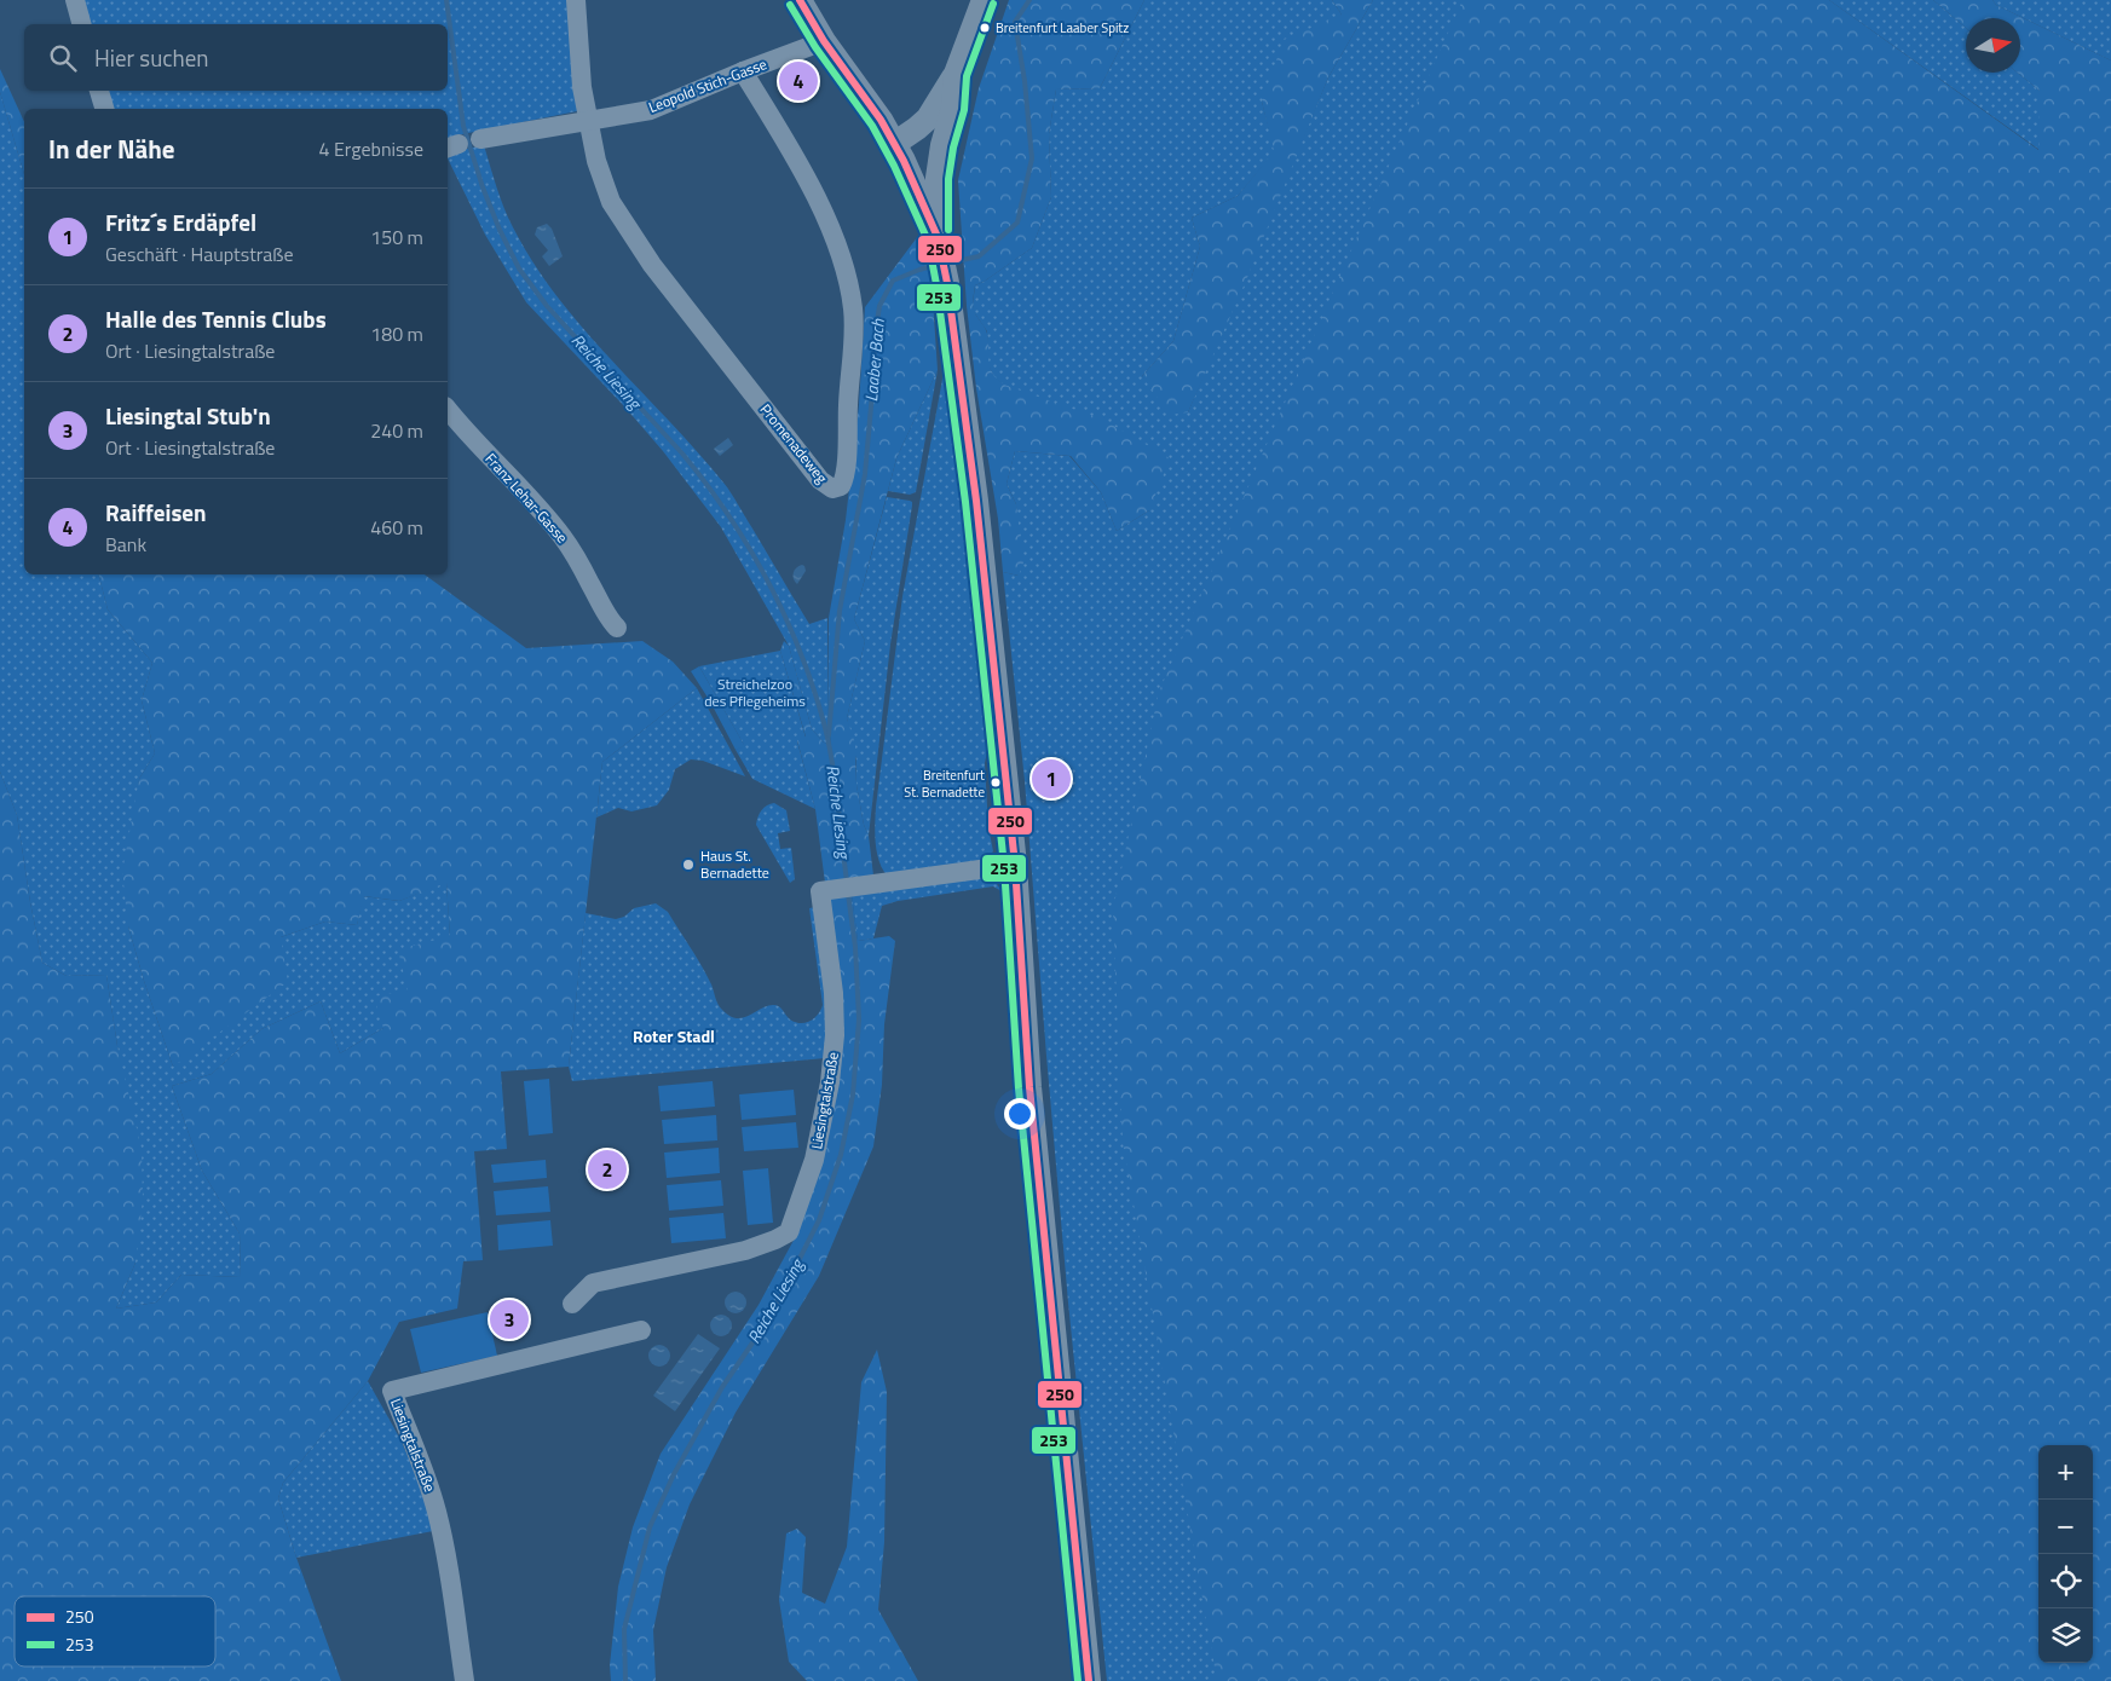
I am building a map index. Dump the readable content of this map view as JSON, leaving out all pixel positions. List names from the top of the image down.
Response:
{
  "streets": {
    "street": [
      "Leopold Stich-Gasse",
      "Promenadeweg",
      "Franz Lehar-Gasse",
      "Liesingtalstraße"
    ]
  },
  "crossings": [
    ["Leopold Stich-Gasse", "Promenadeweg"]
  ],
  "districts": ["Roter Stadl"],
  "water": ["Laaber Bach", "Reiche Liesing"],
  "parks": ["Streichelzoo des Pflegeheims"],
  "places": ["Breitenfurt Laaber Spitz", "Breitenfurt St. Bernadette", "Haus St. Bernadette"],
  "lines": ["transit line 250", "transit line 253"],
  "legend": ["250", "253"],
  "north": "right",
  "page": {
    "search": "Hier suchen",
    "pins": [
      "4",
      "1",
      "2",
      "3"
    ],
    "heading": ["In der Nähe", "4 Ergebnisse"],
    "list": [
      {
        "mark": "1",
        "name": "Fritz´s Erdäpfel",
        "note": "Geschäft · Hauptstraße",
        "value": "150 m"
      },
      {
        "mark": "2",
        "name": "Halle des Tennis Clubs",
        "note": "Ort · Liesingtalstraße",
        "value": "180 m"
      },
      {
        "mark": "3",
        "name": "Liesingtal Stub'n",
        "note": "Ort · Liesingtalstraße",
        "value": "240 m"
      },
      {
        "mark": "4",
        "name": "Raiffeisen",
        "note": "Bank",
        "value": "460 m"
      }
    ],
    "map_buttons": ["+", "−"]
  }
}
